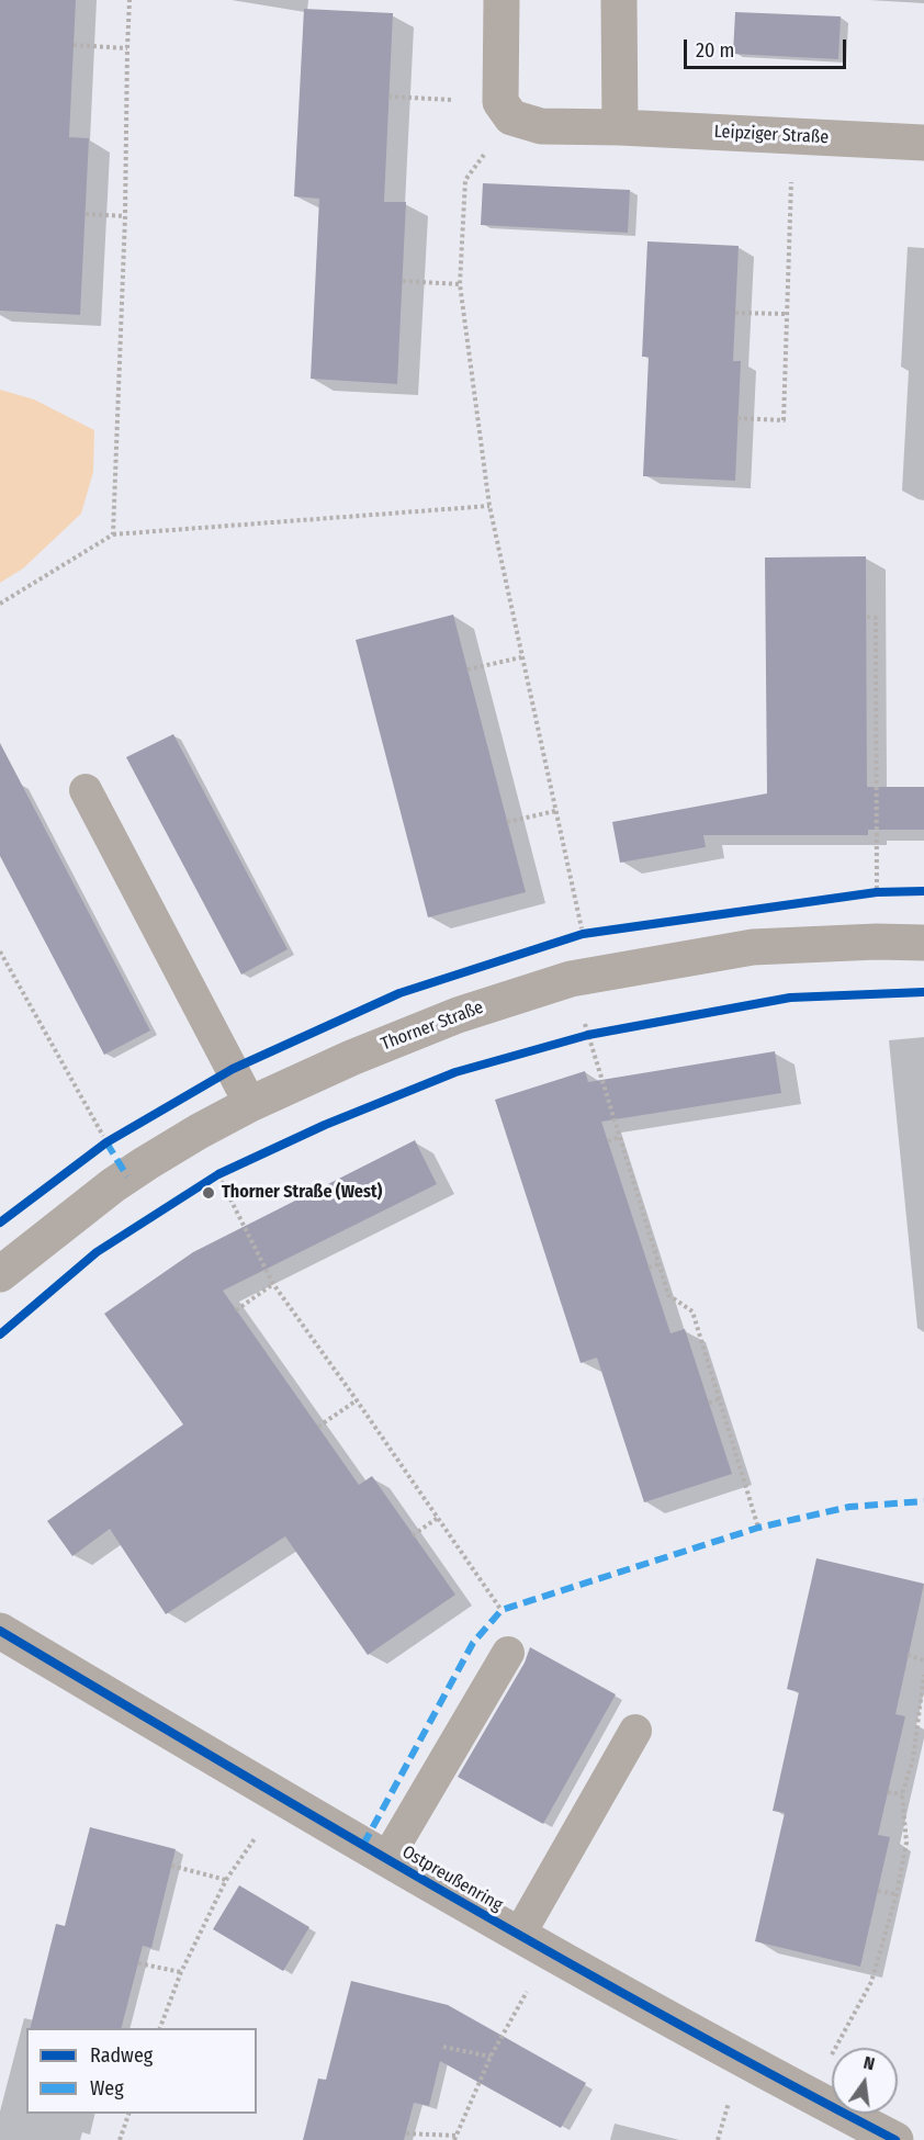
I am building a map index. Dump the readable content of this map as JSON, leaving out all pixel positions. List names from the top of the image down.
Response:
{
  "streets": {
    "street": ["Leipziger Straße", "Thorner Straße", "Ostpreußenring"]
  },
  "places": ["Thorner Straße (West)"],
  "legend": ["Radweg", "Weg"],
  "scale_bar": "20 m",
  "north": "top"
}
